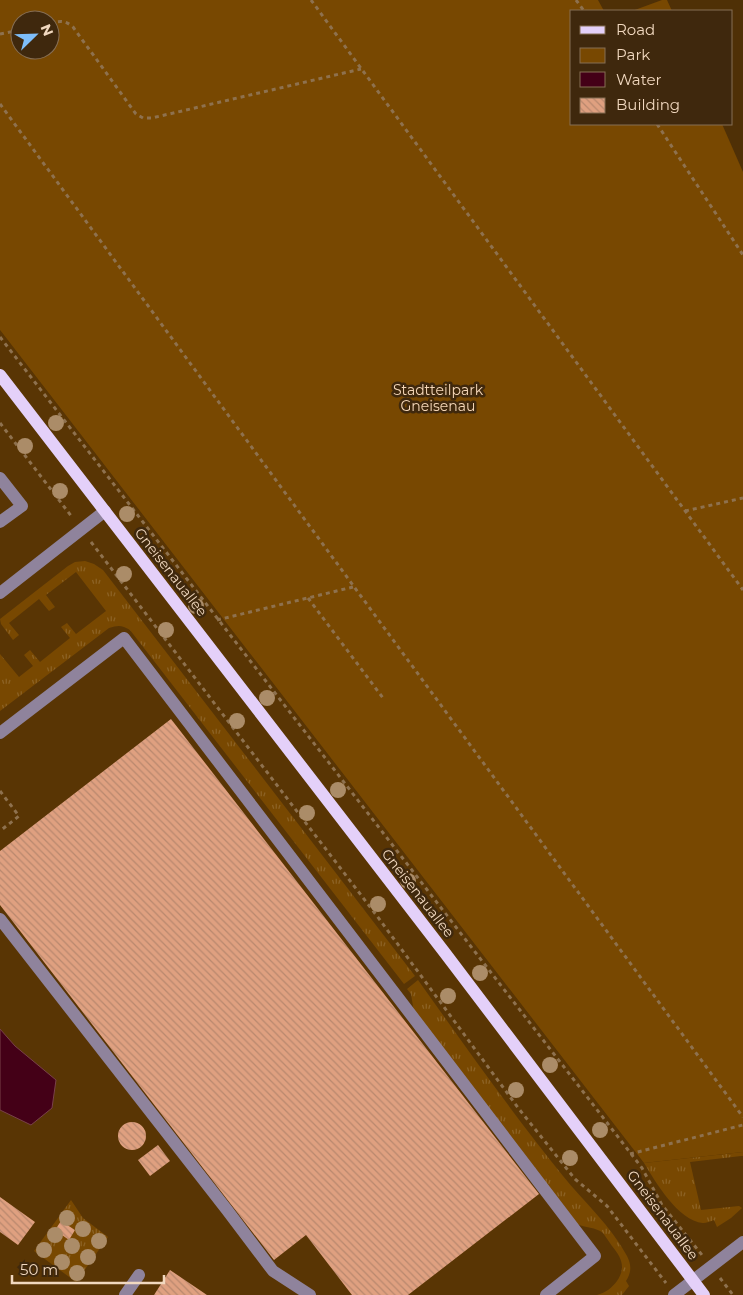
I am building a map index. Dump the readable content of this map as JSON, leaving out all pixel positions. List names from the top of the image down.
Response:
{
  "streets": {
    "main road": ["Gneisenauallee"]
  },
  "parks": ["Stadtteilpark Gneisenau"],
  "legend": [
    "Road",
    "Park",
    "Water",
    "Building"
  ],
  "scale_bar": "50 m",
  "north": "top right"
}
